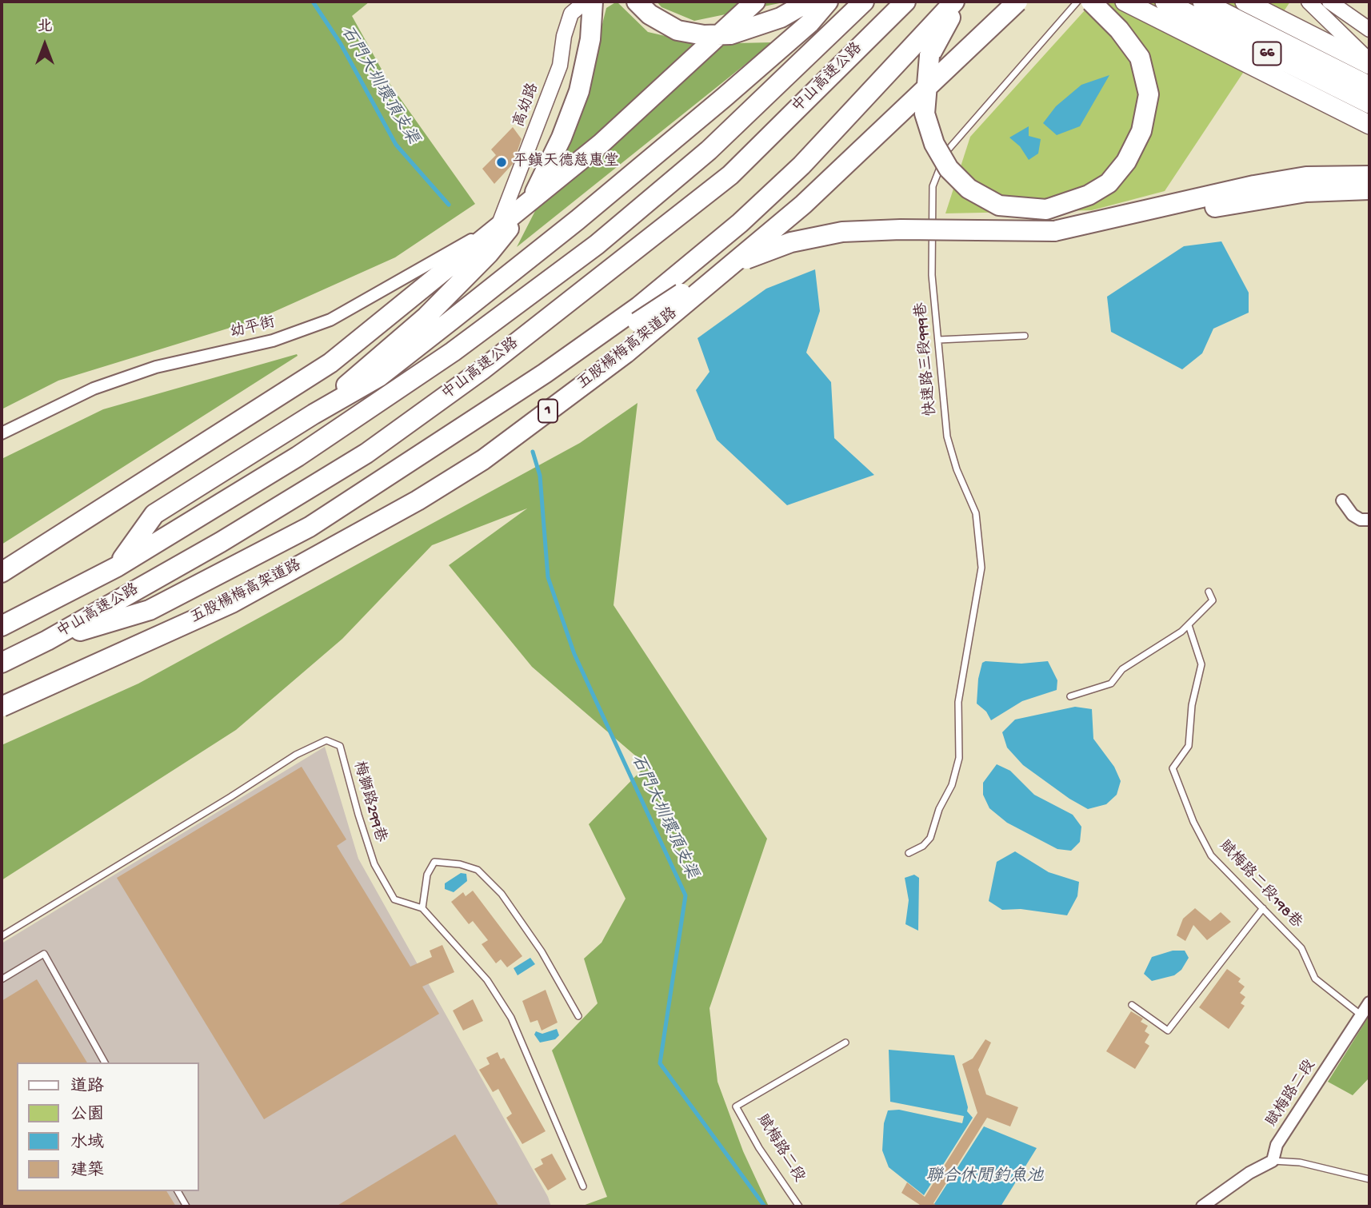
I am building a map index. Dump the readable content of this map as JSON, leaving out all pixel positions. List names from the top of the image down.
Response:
{
  "streets": {
    "highway": [
      "66",
      "中山高速公路",
      "五股楊梅高架道路",
      "1"
    ],
    "street": ["高幼路", "幼平街", "賦梅路二段"],
    "lane": ["快速路三段999巷", "梅獅路299巷", "賦梅路二段198巷"]
  },
  "crossings": [
    ["高幼路", "幼平街"],
    ["賦梅路二段198巷", "賦梅路二段"]
  ],
  "water": ["石門大圳環頂支渠", "聯合休閒釣魚池"],
  "places": ["平鎮天德慈惠堂"],
  "legend": [
    "道路",
    "公園",
    "水域",
    "建築"
  ],
  "north": "top"
}
